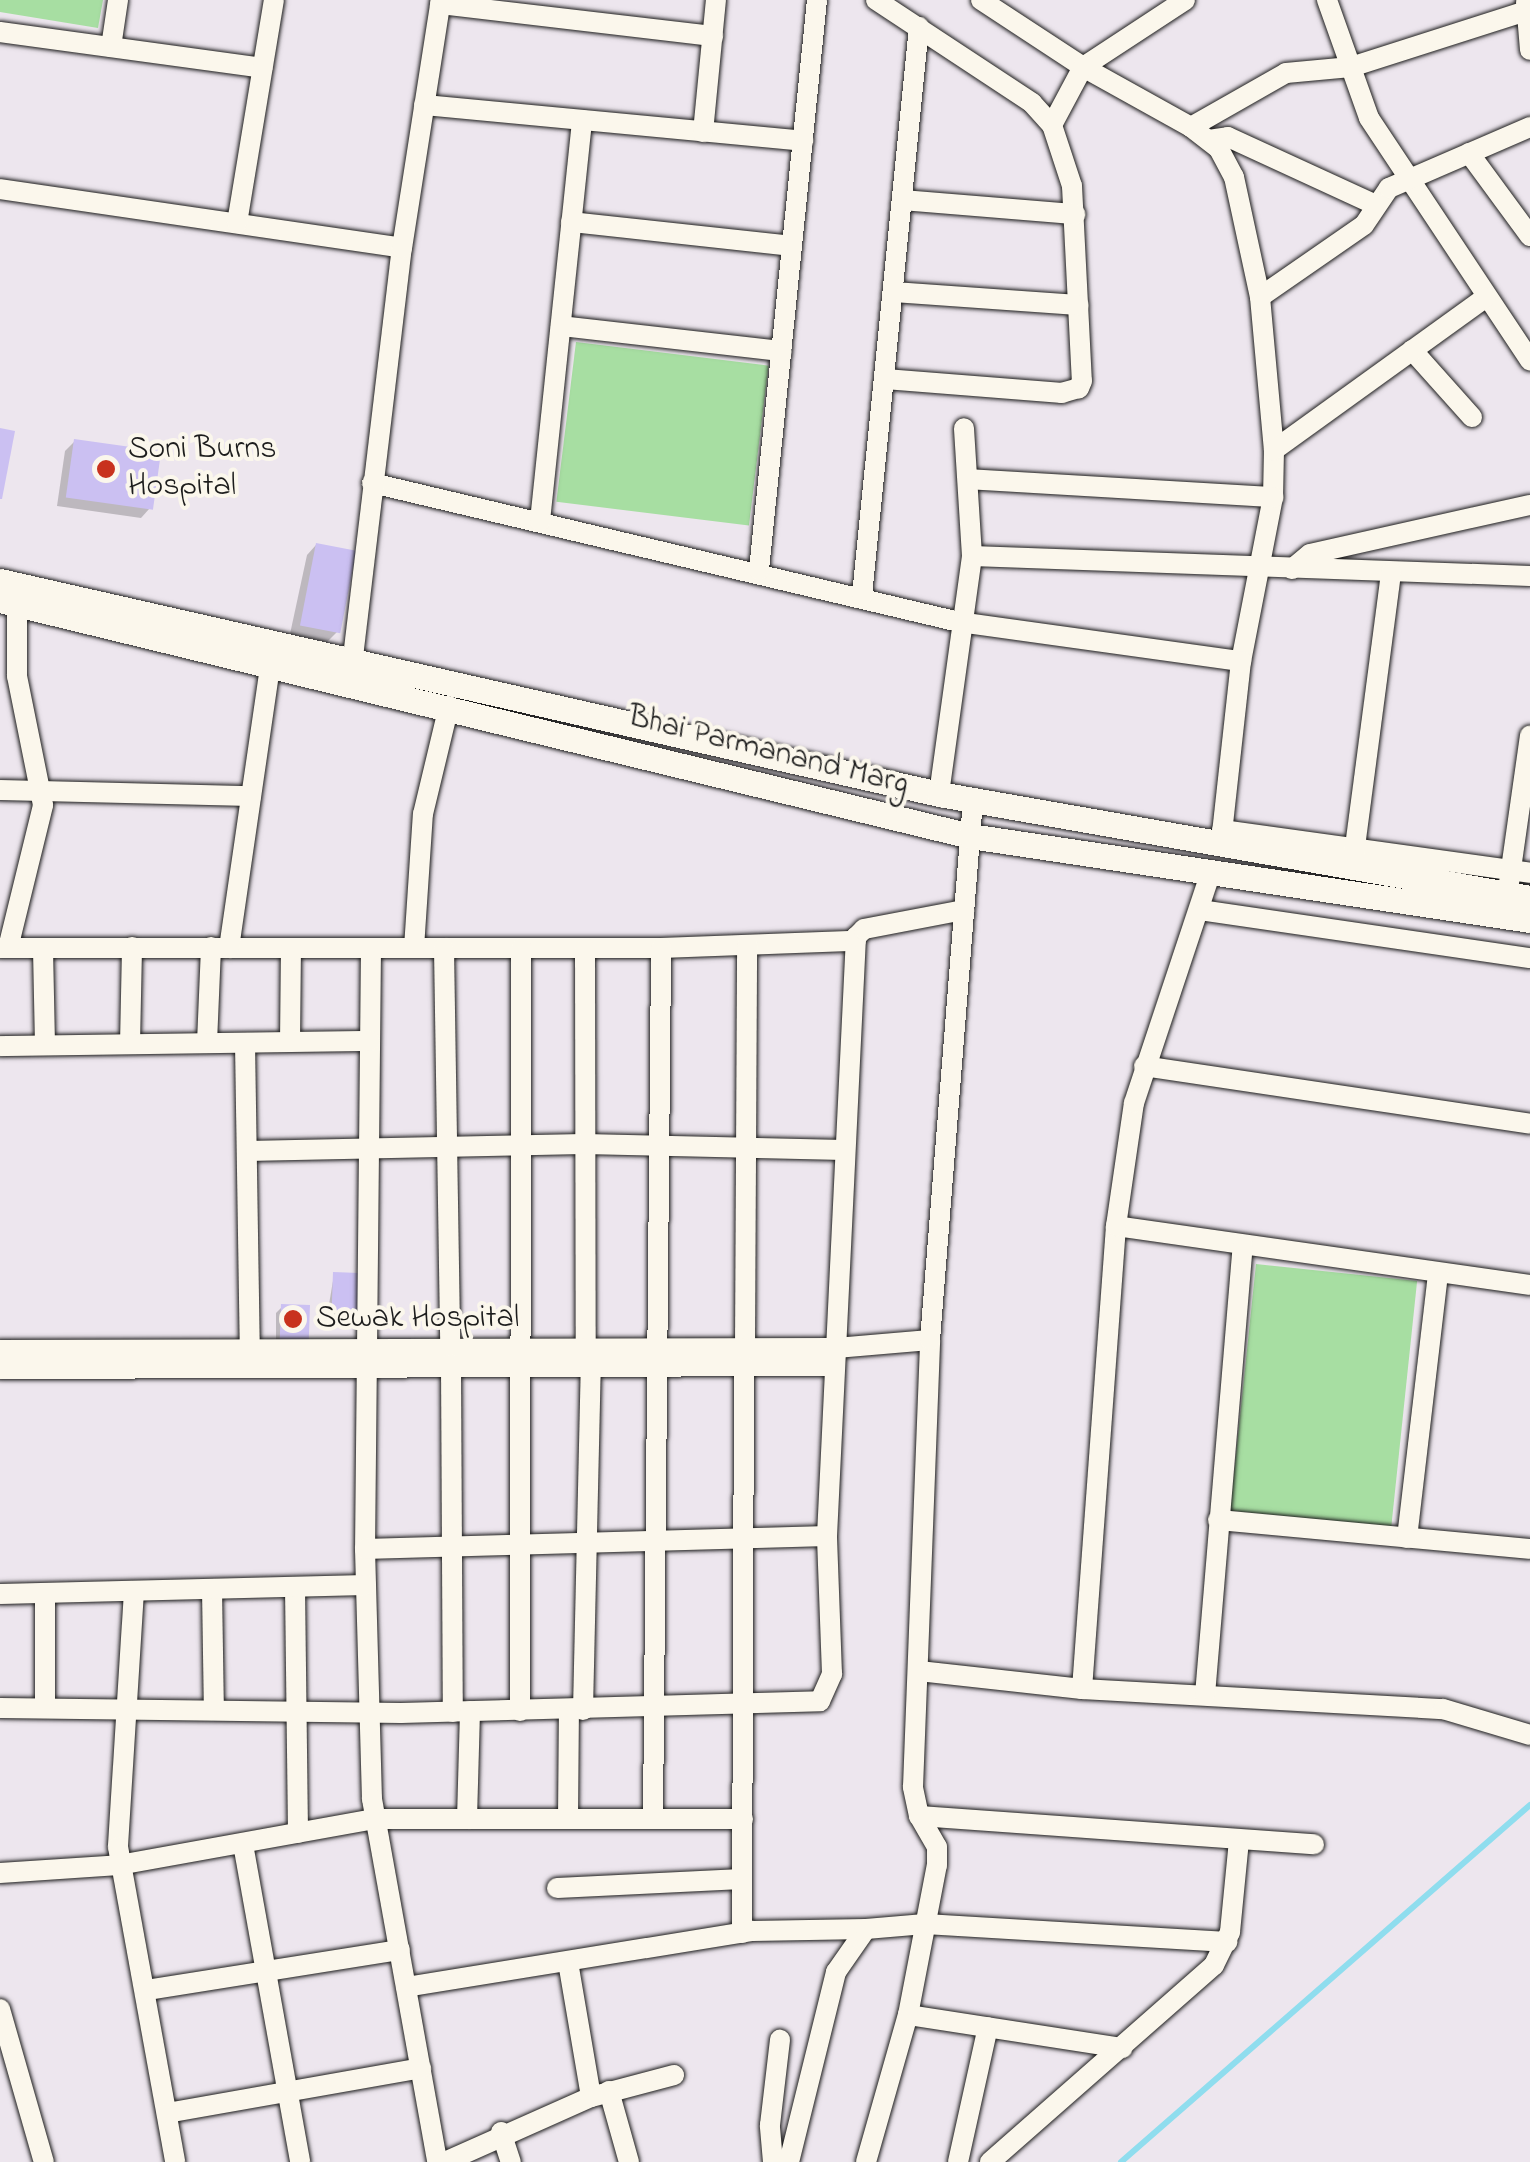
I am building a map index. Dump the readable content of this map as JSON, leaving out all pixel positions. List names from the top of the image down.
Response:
{
  "streets": {
    "street": ["Bhai Parmanand Marg"]
  },
  "places": ["Soni Burns Hospital", "Sewak Hospital"]
}
